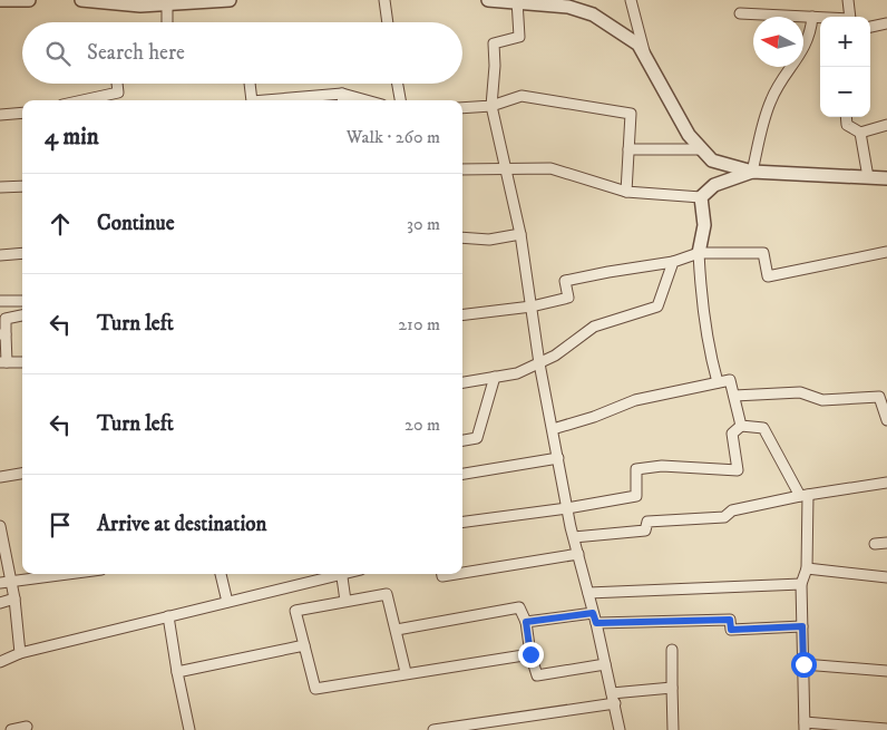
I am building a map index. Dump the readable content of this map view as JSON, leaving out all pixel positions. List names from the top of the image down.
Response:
{
  "north": "left",
  "page": {
    "map_buttons": ["+", "−"],
    "search": "Search here",
    "heading": ["4 min", "Walk · 260 m"],
    "list": [
      ["Continue", "30 m"],
      ["Turn left", "210 m"],
      ["Turn left", "20 m"],
      "Arrive at destination"
    ]
  }
}
